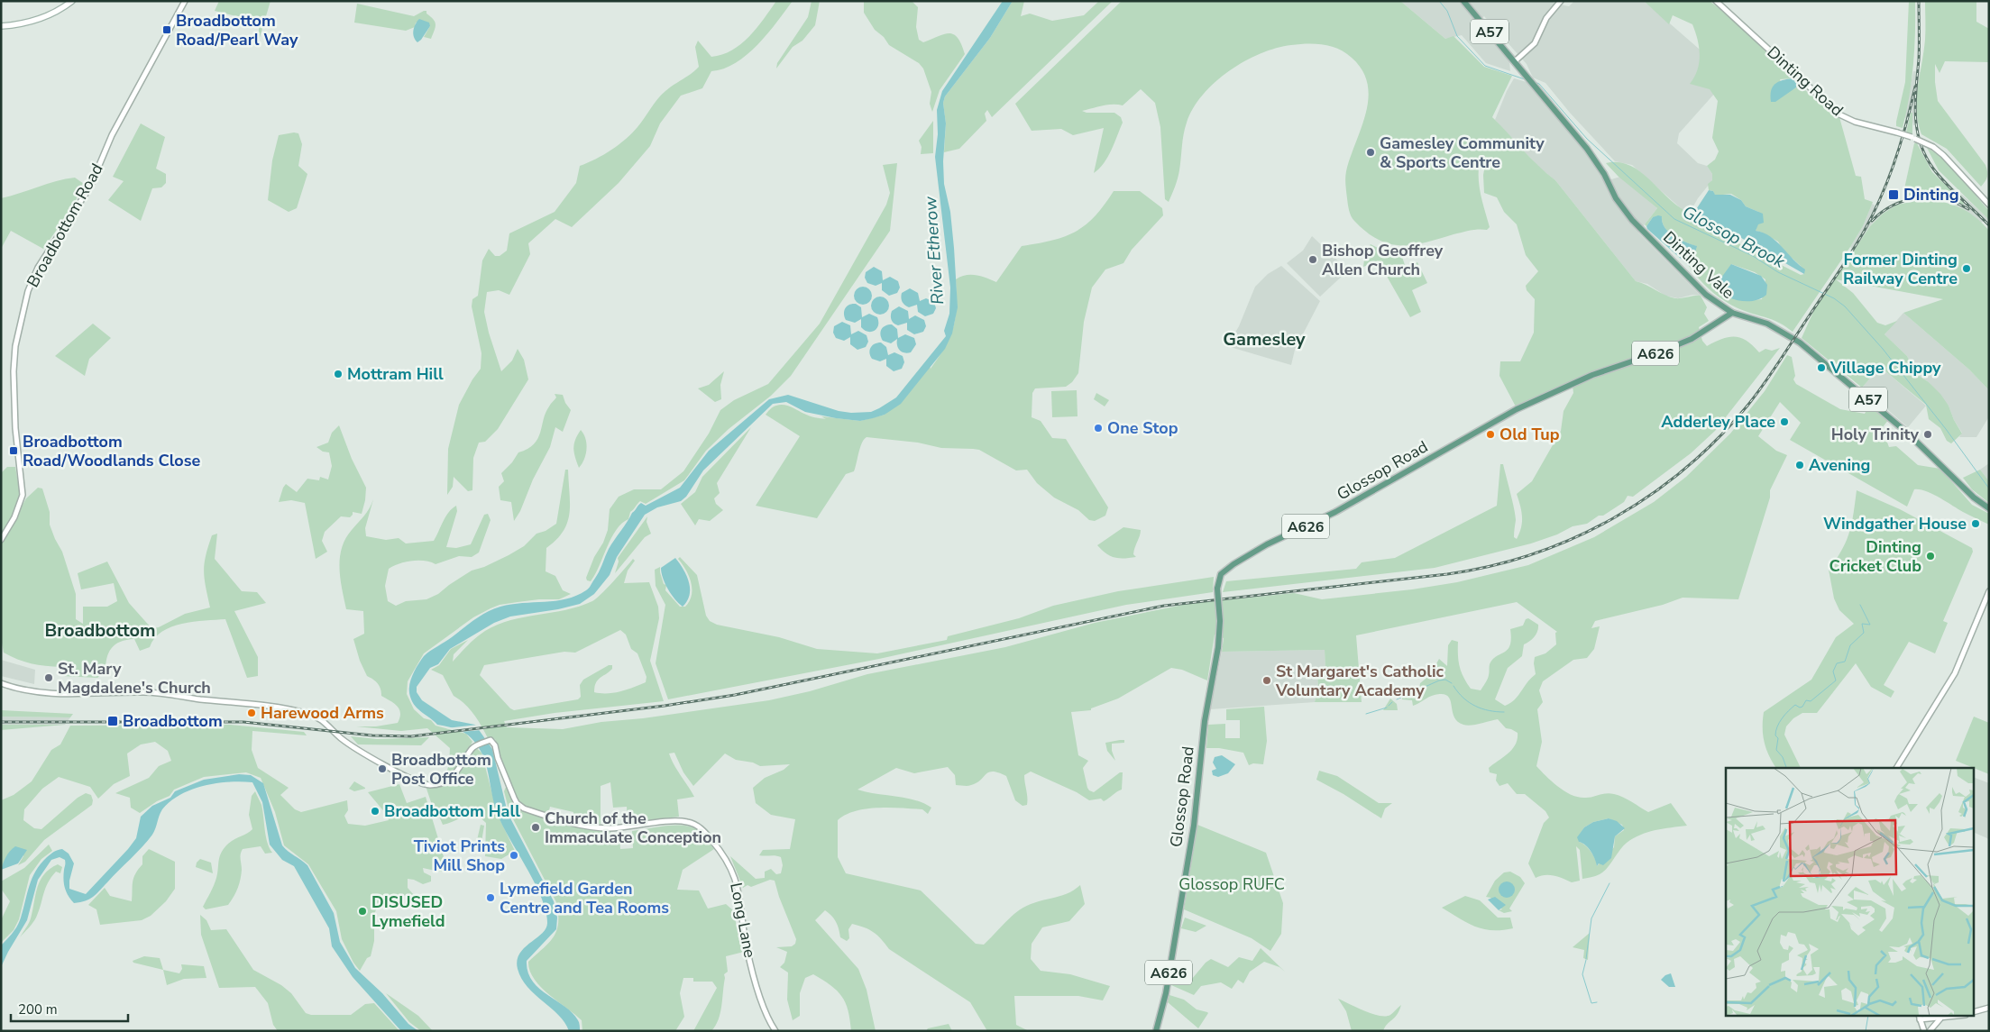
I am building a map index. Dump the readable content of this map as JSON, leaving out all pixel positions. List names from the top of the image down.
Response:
{
  "streets": {
    "main road": [
      "A57",
      "Dinting Vale",
      "A626",
      "Glossop Road"
    ],
    "street": ["Dinting Road", "Broadbottom Road", "Long Lane"]
  },
  "crossings": [
    ["A57", "Dinting Vale"],
    ["Dinting Vale", "Glossop Road"]
  ],
  "districts": ["Gamesley", "Broadbottom"],
  "water": ["Glossop Brook", "River Etherow"],
  "parks": ["Glossop RUFC"],
  "places": {
    "transit": [
      "Broadbottom Road/Pearl Way",
      "Dinting",
      "Broadbottom Road/Woodlands Close",
      "Broadbottom"
    ],
    "other": [
      "Gamesley Community & Sports Centre",
      "Bishop Geoffrey Allen Church",
      "Former Dinting Railway Centre",
      "Village Chippy",
      "Mottram Hill",
      "Adderley Place",
      "One Stop",
      "Old Tup",
      "Holy Trinity",
      "Avening",
      "Windgather House",
      "Dinting Cricket Club",
      "St. Mary Magdalene's Church",
      "St Margaret's Catholic Voluntary Academy",
      "Harewood Arms",
      "Broadbottom Post Office",
      "Broadbottom Hall",
      "Church of the Immaculate Conception",
      "Tiviot Prints Mill Shop",
      "Lymefield Garden Centre and Tea Rooms",
      "DISUSED Lymefield"
    ]
  },
  "scale_bar": "200 m"
}
